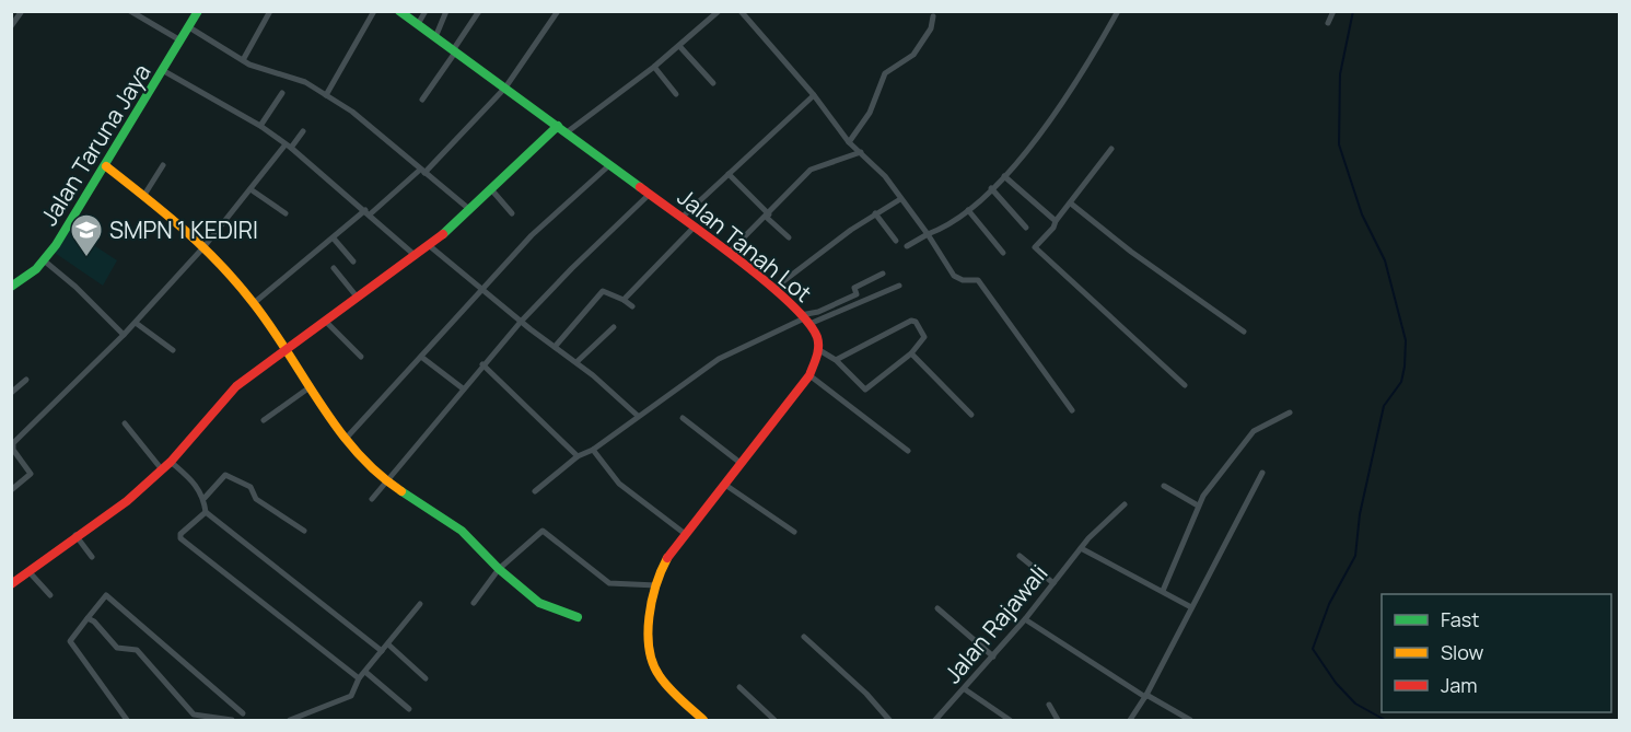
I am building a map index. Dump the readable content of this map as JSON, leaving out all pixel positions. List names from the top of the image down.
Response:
{
  "streets": {
    "street": ["Jalan Taruna Jaya", "Jalan Tanah Lot", "Jalan Rajawali"]
  },
  "places": {
    "school or university": ["SMPN 1 KEDIRI"]
  },
  "legend": ["Fast", "Slow", "Jam"]
}
